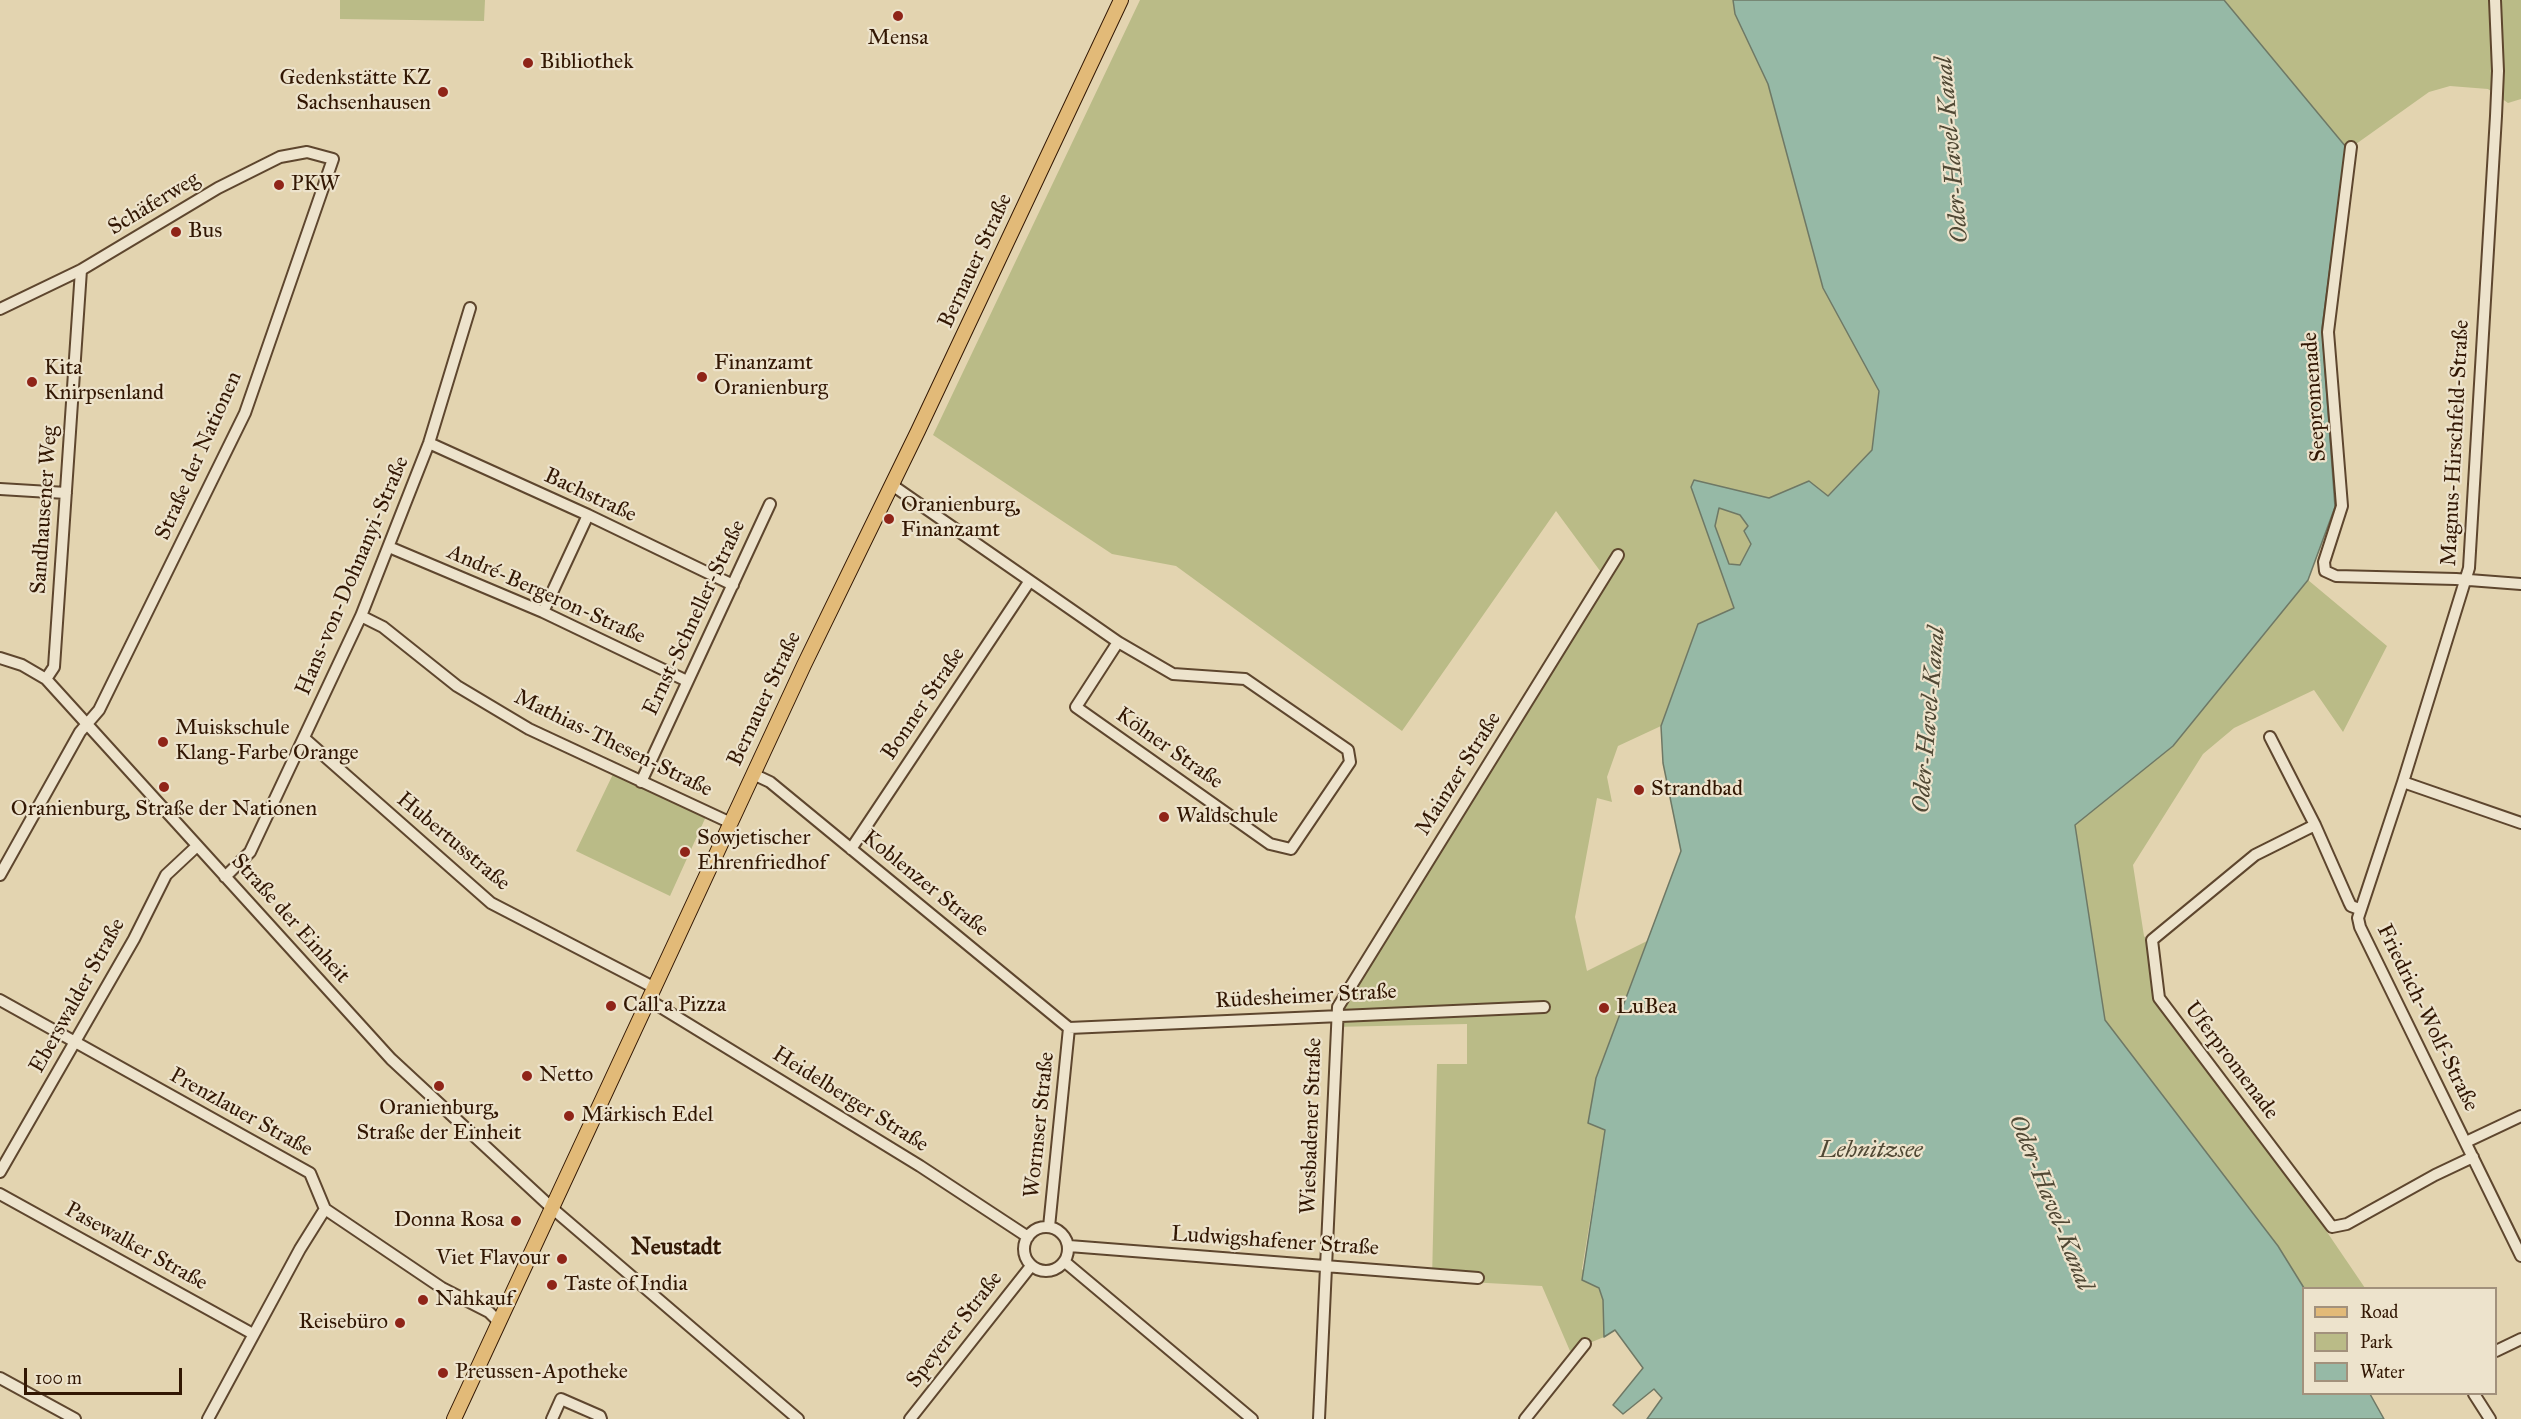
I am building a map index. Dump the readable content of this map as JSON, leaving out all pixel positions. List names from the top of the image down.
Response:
{
  "streets": {
    "main road": ["Bernauer Straße"],
    "street": [
      "Schäferweg",
      "Seepromenade",
      "Magnus-Hirschfeld-Straße",
      "Straße der Nationen",
      "Bachstraße",
      "Sandhausener Weg",
      "Hans-von-Dohnanyi-Straße",
      "André-Bergeron-Straße",
      "Ernst-Schneller-Straße",
      "Bonner Straße",
      "Mathias-Thesen-Straße",
      "Kölner Straße",
      "Mainzer Straße",
      "Hubertusstraße",
      "Koblenzer Straße",
      "Straße der Einheit",
      "Eberswalder Straße",
      "Rüdesheimer Straße",
      "Friedrich-Wolf-Straße",
      "Uferpromenade",
      "Heidelberger Straße",
      "Prenzlauer Straße",
      "Wormser Straße",
      "Wiesbadener Straße",
      "Ludwigshafener Straße",
      "Pasewalker Straße",
      "Speyerer Straße"
    ]
  },
  "crossings": [
    ["Schäferweg", "Straße der Nationen"],
    ["Schäferweg", "Sandhausener Weg"],
    ["Bernauer Straße", "Mathias-Thesen-Straße"],
    ["Bernauer Straße", "Kölner Straße"],
    ["Bernauer Straße", "Hubertusstraße"],
    ["Bernauer Straße", "Koblenzer Straße"],
    ["Bernauer Straße", "Straße der Einheit"],
    ["Bernauer Straße", "Heidelberger Straße"],
    ["Seepromenade", "Magnus-Hirschfeld-Straße"],
    ["Magnus-Hirschfeld-Straße", "Friedrich-Wolf-Straße"],
    ["Straße der Nationen", "Straße der Einheit"],
    ["Bachstraße", "Hans-von-Dohnanyi-Straße"],
    ["Bachstraße", "Ernst-Schneller-Straße"],
    ["Sandhausener Weg", "Straße der Einheit"],
    ["Hans-von-Dohnanyi-Straße", "André-Bergeron-Straße"],
    ["Hans-von-Dohnanyi-Straße", "Mathias-Thesen-Straße"],
    ["Hans-von-Dohnanyi-Straße", "Hubertusstraße"],
    ["Hans-von-Dohnanyi-Straße", "Straße der Einheit"],
    ["André-Bergeron-Straße", "Ernst-Schneller-Straße"],
    ["Ernst-Schneller-Straße", "Mathias-Thesen-Straße"],
    ["Bonner Straße", "Kölner Straße"],
    ["Bonner Straße", "Koblenzer Straße"],
    ["Mainzer Straße", "Rüdesheimer Straße"],
    ["Mainzer Straße", "Wiesbadener Straße"],
    ["Hubertusstraße", "Heidelberger Straße"],
    ["Koblenzer Straße", "Rüdesheimer Straße"],
    ["Koblenzer Straße", "Wormser Straße"],
    ["Straße der Einheit", "Eberswalder Straße"],
    ["Eberswalder Straße", "Prenzlauer Straße"],
    ["Rüdesheimer Straße", "Wormser Straße"],
    ["Rüdesheimer Straße", "Wiesbadener Straße"],
    ["Friedrich-Wolf-Straße", "Uferpromenade"],
    ["Heidelberger Straße", "Wormser Straße"],
    ["Heidelberger Straße", "Ludwigshafener Straße"],
    ["Heidelberger Straße", "Speyerer Straße"],
    ["Wormser Straße", "Ludwigshafener Straße"],
    ["Wormser Straße", "Speyerer Straße"],
    ["Wiesbadener Straße", "Ludwigshafener Straße"],
    ["Ludwigshafener Straße", "Speyerer Straße"]
  ],
  "districts": ["Neustadt"],
  "water": ["Oder-Havel-Kanal", "Lehnitzsee"],
  "places": [
    "Mensa",
    "Bibliothek",
    "Gedenkstätte KZ Sachsenhausen",
    "PKW",
    "Bus",
    "Finanzamt Oranienburg",
    "Kita Knirpsenland",
    "Oranienburg, Finanzamt",
    "Muiskschule Klang-Farbe Orange",
    "Oranienburg, Straße der Nationen",
    "Strandbad",
    "Waldschule",
    "Sowjetischer Ehrenfriedhof",
    "Call a Pizza",
    "LuBea",
    "Netto",
    "Oranienburg, Straße der Einheit",
    "Märkisch Edel",
    "Donna Rosa",
    "Viet Flavour",
    "Taste of India",
    "Nahkauf",
    "Reisebüro",
    "Preussen-Apotheke"
  ],
  "legend": ["Road", "Park", "Water"],
  "scale_bar": "100 m"
}
